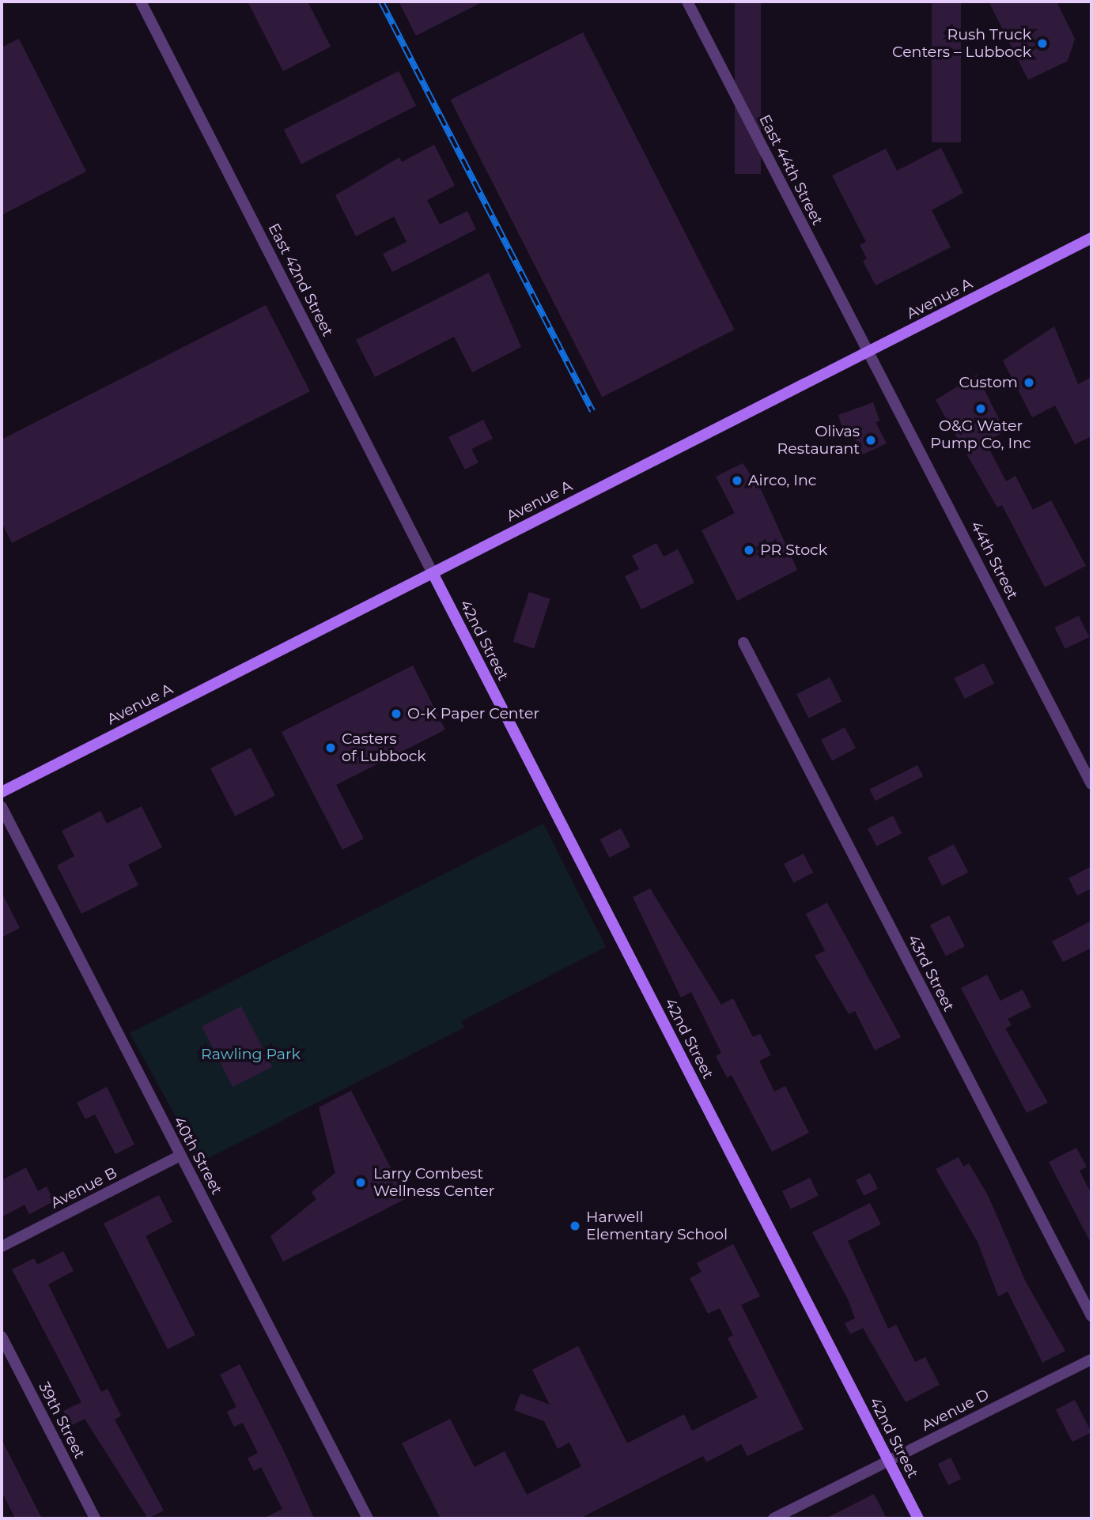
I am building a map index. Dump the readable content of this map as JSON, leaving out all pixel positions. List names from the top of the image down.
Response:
{
  "streets": {
    "main road": ["Avenue A", "42nd Street"],
    "street": [
      "East 44th Street",
      "East 42nd Street",
      "44th Street",
      "43rd Street",
      "40th Street",
      "Avenue B",
      "Avenue D",
      "39th Street"
    ]
  },
  "crossings": [
    ["East 44th Street", "Avenue A"],
    ["East 44th Street", "44th Street"],
    ["East 42nd Street", "Avenue A"],
    ["East 42nd Street", "42nd Street"],
    ["Avenue A", "44th Street"],
    ["Avenue A", "42nd Street"],
    ["42nd Street", "Avenue D"],
    ["40th Street", "Avenue B"]
  ],
  "parks": ["Rawling Park"],
  "places": [
    "Rush Truck Centers – Lubbock",
    "Custom",
    "O&G Water Pump Co, Inc",
    "Olivas Restaurant",
    "Airco, Inc",
    "PR Stock",
    "O-K Paper Center",
    "Casters of Lubbock",
    "Larry Combest Wellness Center",
    "Harwell Elementary School"
  ]
}
